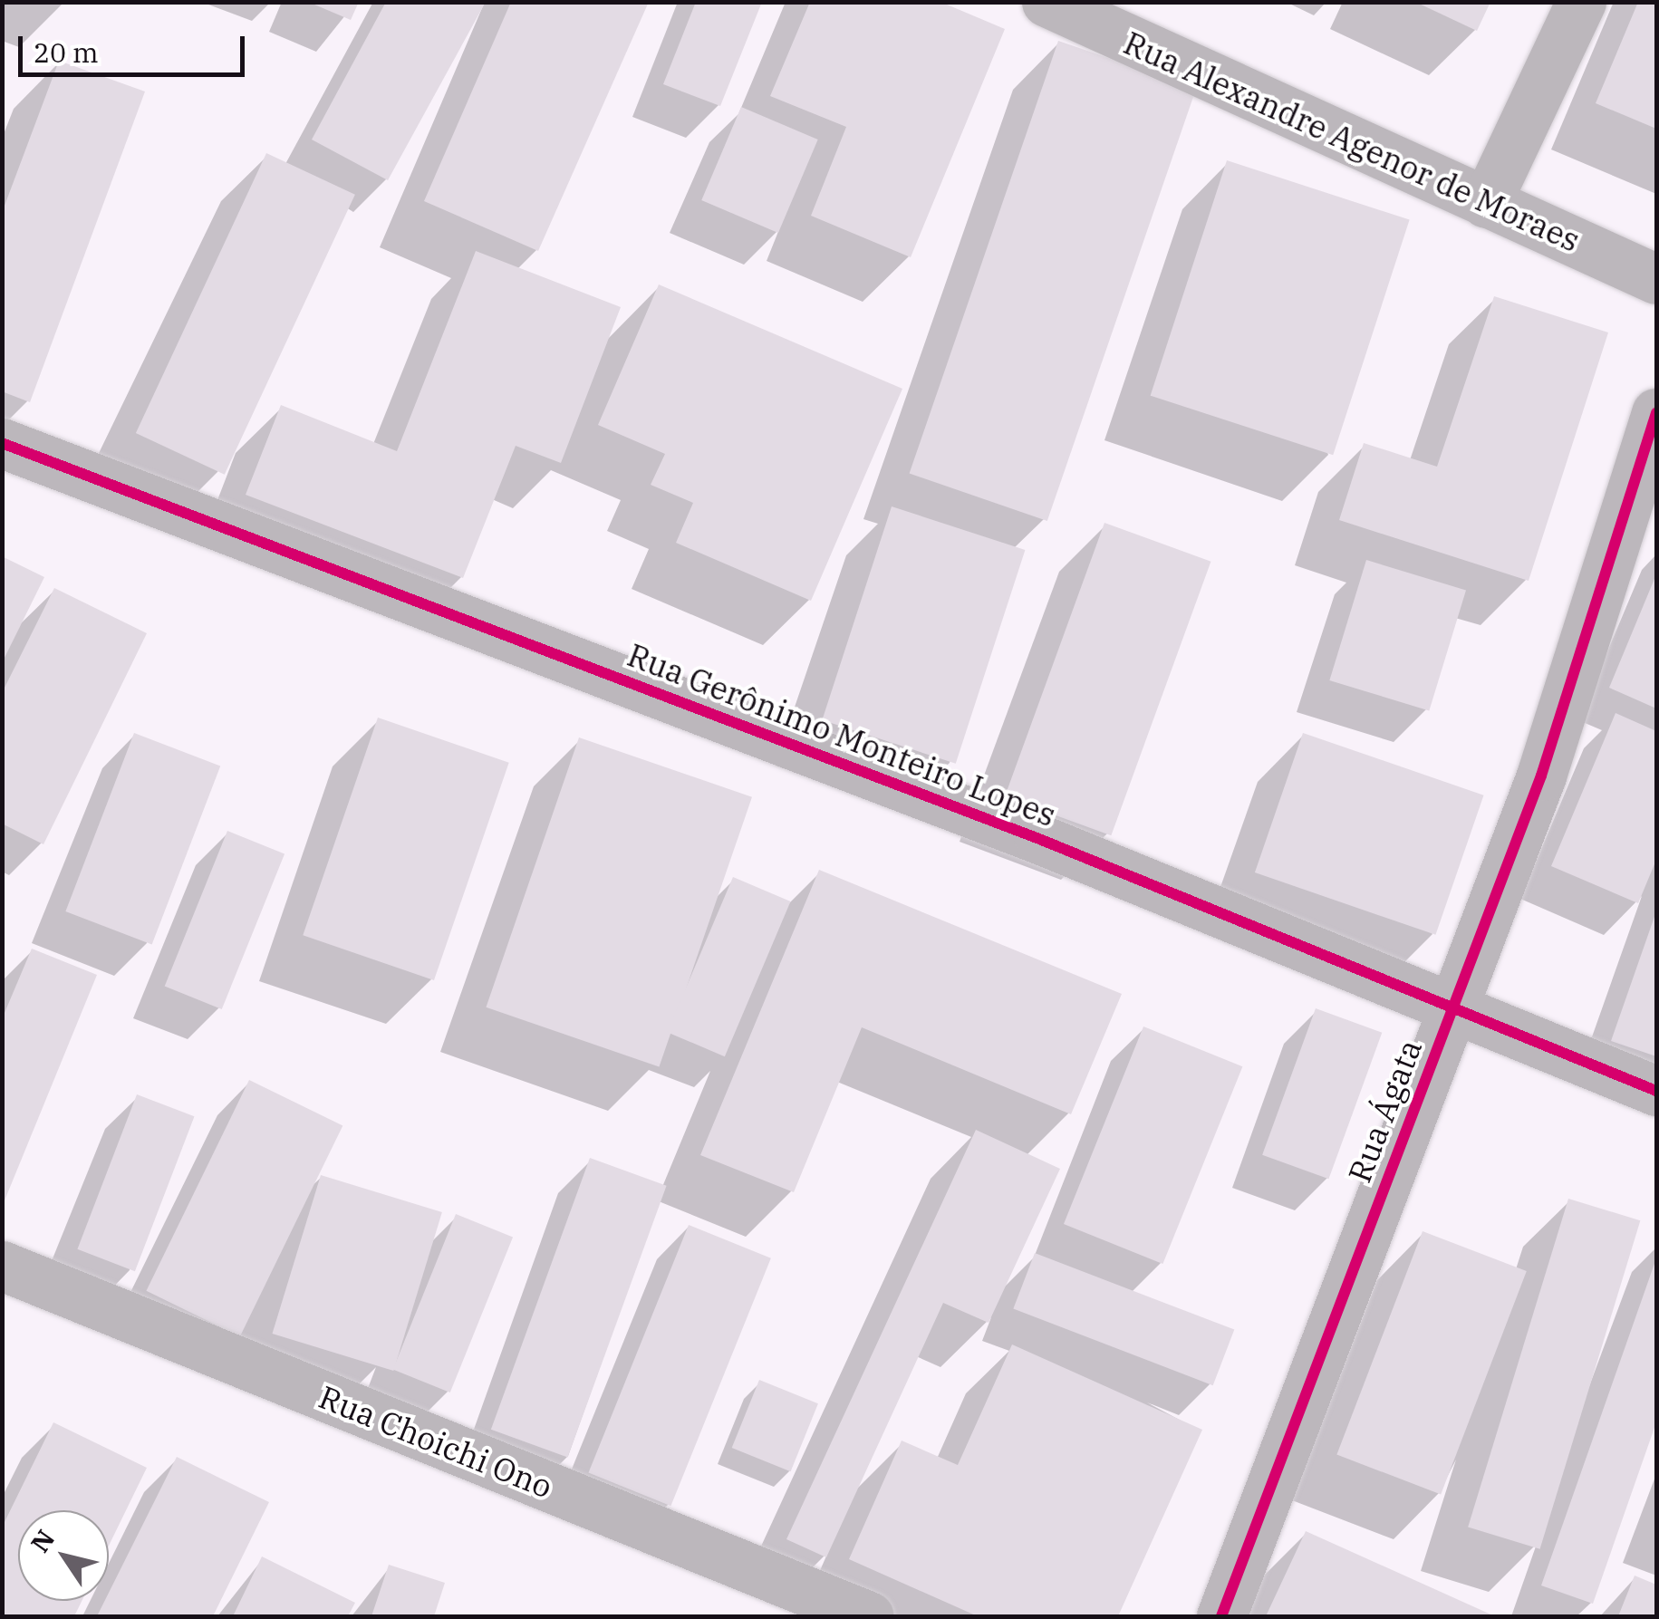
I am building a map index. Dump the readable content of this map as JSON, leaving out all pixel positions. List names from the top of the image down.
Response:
{
  "streets": {
    "street": [
      "Rua Alexandre Agenor de Moraes",
      "Rua Gerônimo Monteiro Lopes",
      "Rua Ágata",
      "Rua Choichi Ono"
    ]
  },
  "crossings": [
    ["Rua Gerônimo Monteiro Lopes", "Rua Ágata"]
  ],
  "scale_bar": "20 m",
  "north": "top left"
}
